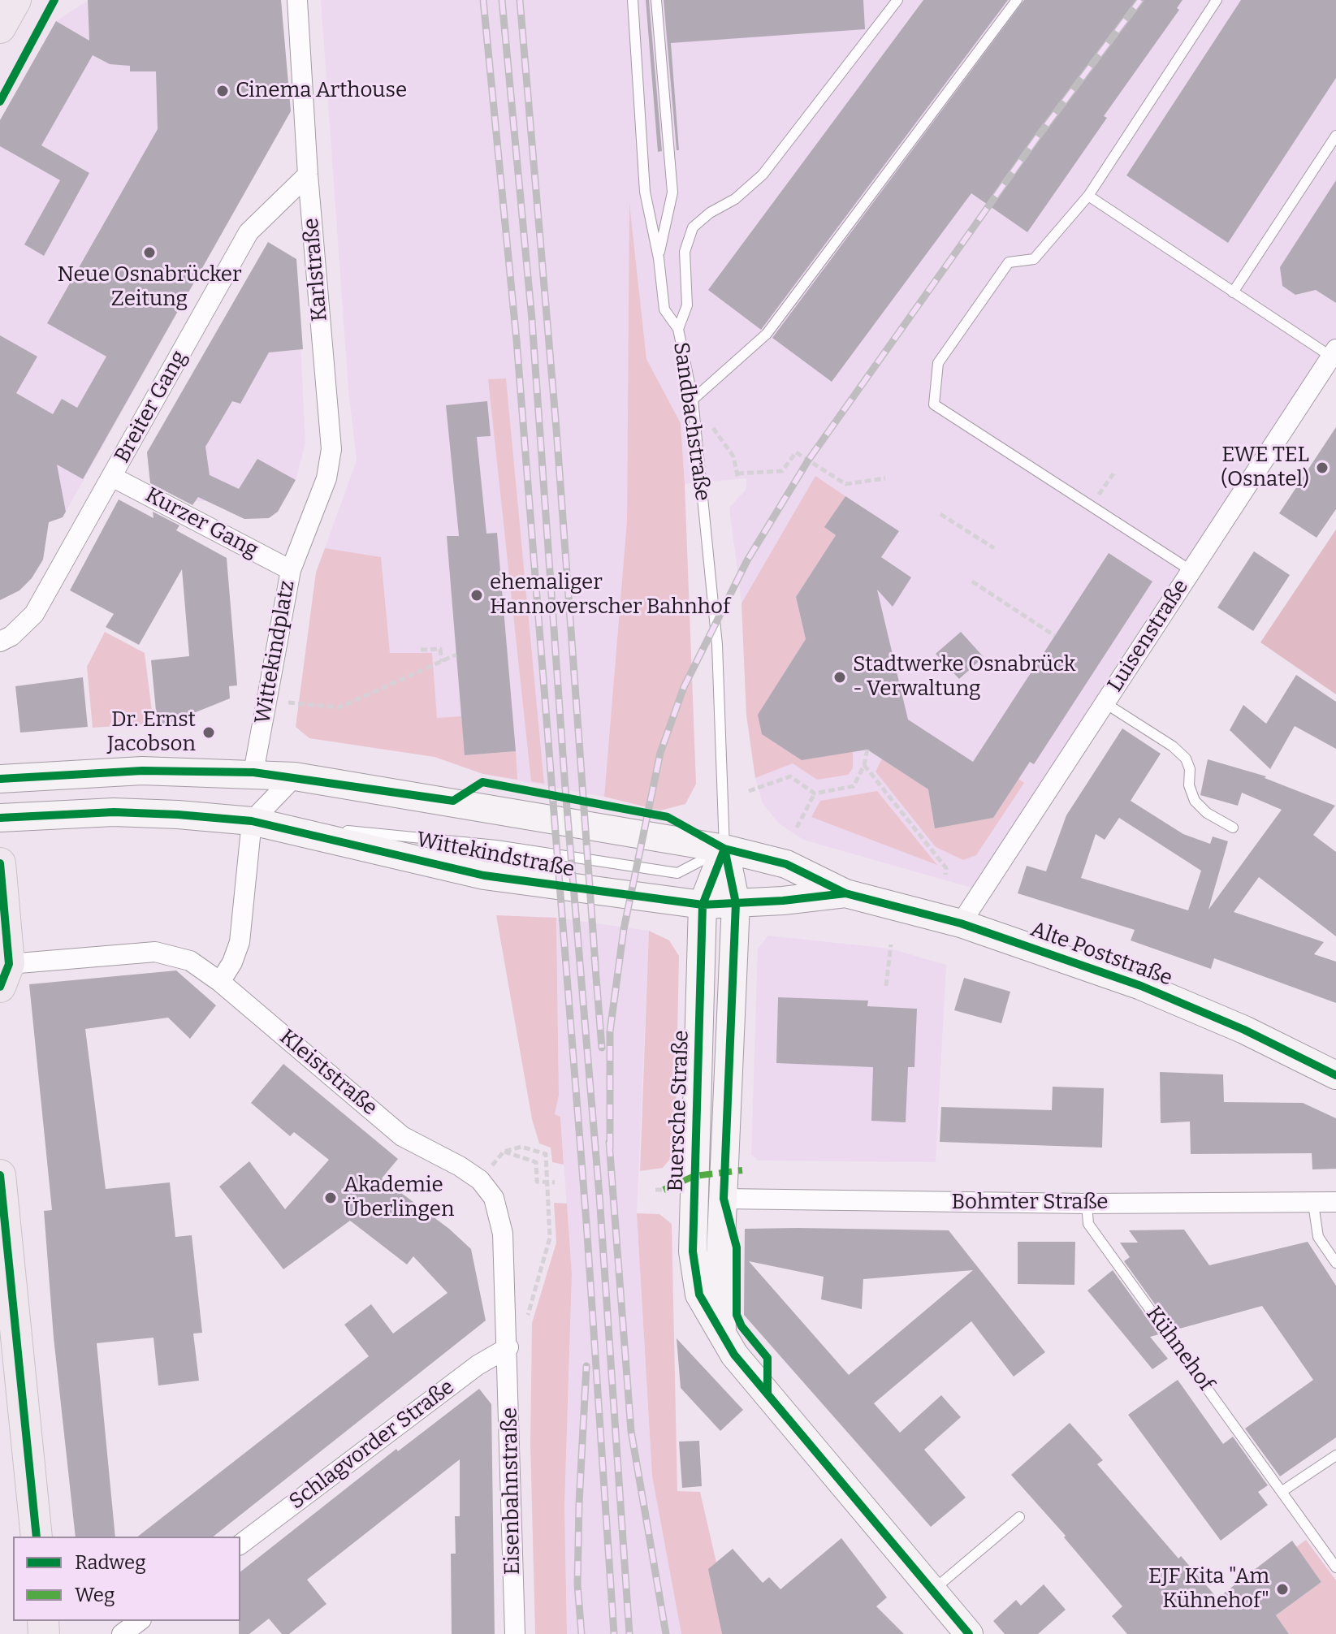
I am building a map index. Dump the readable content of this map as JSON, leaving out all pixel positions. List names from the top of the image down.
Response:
{
  "streets": {
    "main road": ["Wittekindstraße", "Alte Poststraße", "Buersche Straße"],
    "street": [
      "Karlstraße",
      "Breiter Gang",
      "Kurzer Gang",
      "Luisenstraße",
      "Wittekindplatz",
      "Kleiststraße",
      "Bohmter Straße",
      "Schlagvorder Straße",
      "Eisenbahnstraße"
    ],
    "lane": ["Sandbachstraße", "Kühnehof"]
  },
  "crossings": [
    ["Karlstraße", "Breiter Gang"],
    ["Karlstraße", "Wittekindplatz"],
    ["Breiter Gang", "Kurzer Gang"],
    ["Sandbachstraße", "Wittekindstraße"],
    ["Sandbachstraße", "Alte Poststraße"],
    ["Sandbachstraße", "Buersche Straße"],
    ["Kurzer Gang", "Wittekindplatz"],
    ["Luisenstraße", "Alte Poststraße"],
    ["Wittekindplatz", "Wittekindstraße"],
    ["Wittekindstraße", "Alte Poststraße"],
    ["Wittekindstraße", "Buersche Straße"],
    ["Alte Poststraße", "Buersche Straße"],
    ["Kleiststraße", "Schlagvorder Straße"],
    ["Kleiststraße", "Eisenbahnstraße"],
    ["Bohmter Straße", "Kühnehof"],
    ["Schlagvorder Straße", "Eisenbahnstraße"]
  ],
  "places": [
    "Cinema Arthouse",
    "Neue Osnabrücker Zeitung",
    "EWE TEL (Osnatel)",
    "ehemaliger Hannoverscher Bahnhof",
    "Stadtwerke Osnabrück - Verwaltung",
    "Dr. Ernst Jacobson",
    "Akademie Überlingen",
    "EJF Kita \"Am Kühnehof\""
  ],
  "legend": ["Radweg", "Weg"]
}
